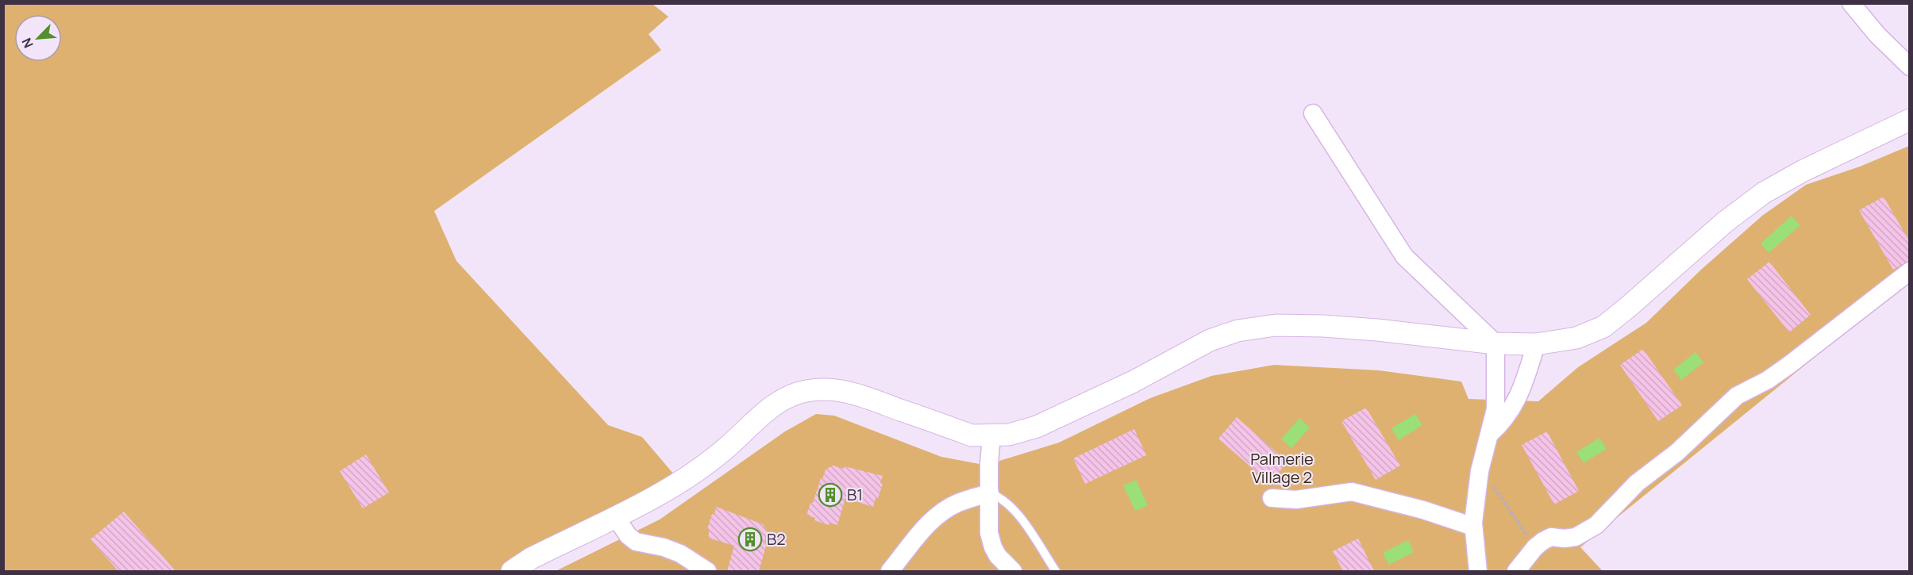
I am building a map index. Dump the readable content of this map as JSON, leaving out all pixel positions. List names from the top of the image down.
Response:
{
  "parks": ["Palmerie Village 2"],
  "places": {
    "building": ["B1", "B2"]
  },
  "north": "bottom left"
}
